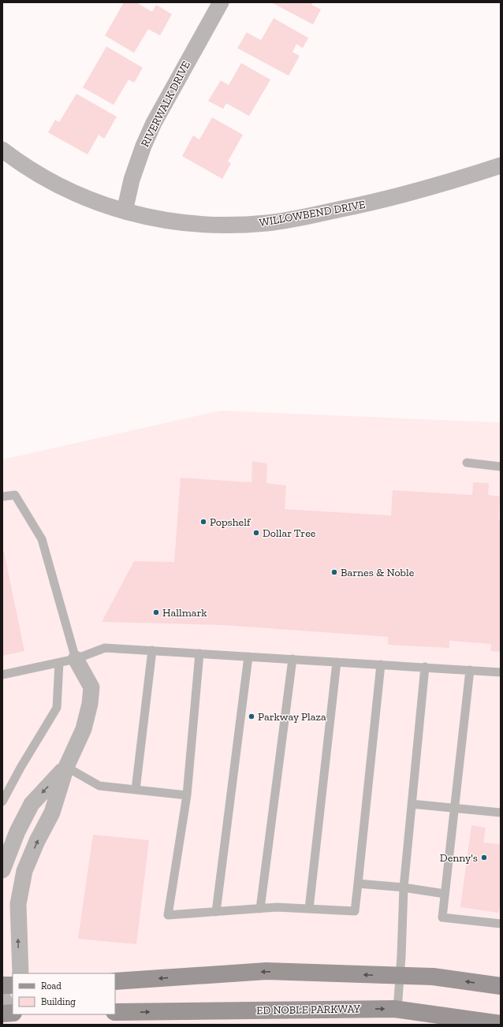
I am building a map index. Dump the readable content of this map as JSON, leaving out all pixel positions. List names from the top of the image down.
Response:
{
  "streets": {
    "main road": ["ED NOBLE PARKWAY"],
    "street": ["RIVERWALK DRIVE", "WILLOWBEND DRIVE"]
  },
  "crossings": [
    ["RIVERWALK DRIVE", "WILLOWBEND DRIVE"]
  ],
  "places": [
    "Popshelf",
    "Dollar Tree",
    "Barnes & Noble",
    "Hallmark",
    "Parkway Plaza",
    "Denny's"
  ],
  "legend": ["Road", "Building"]
}
